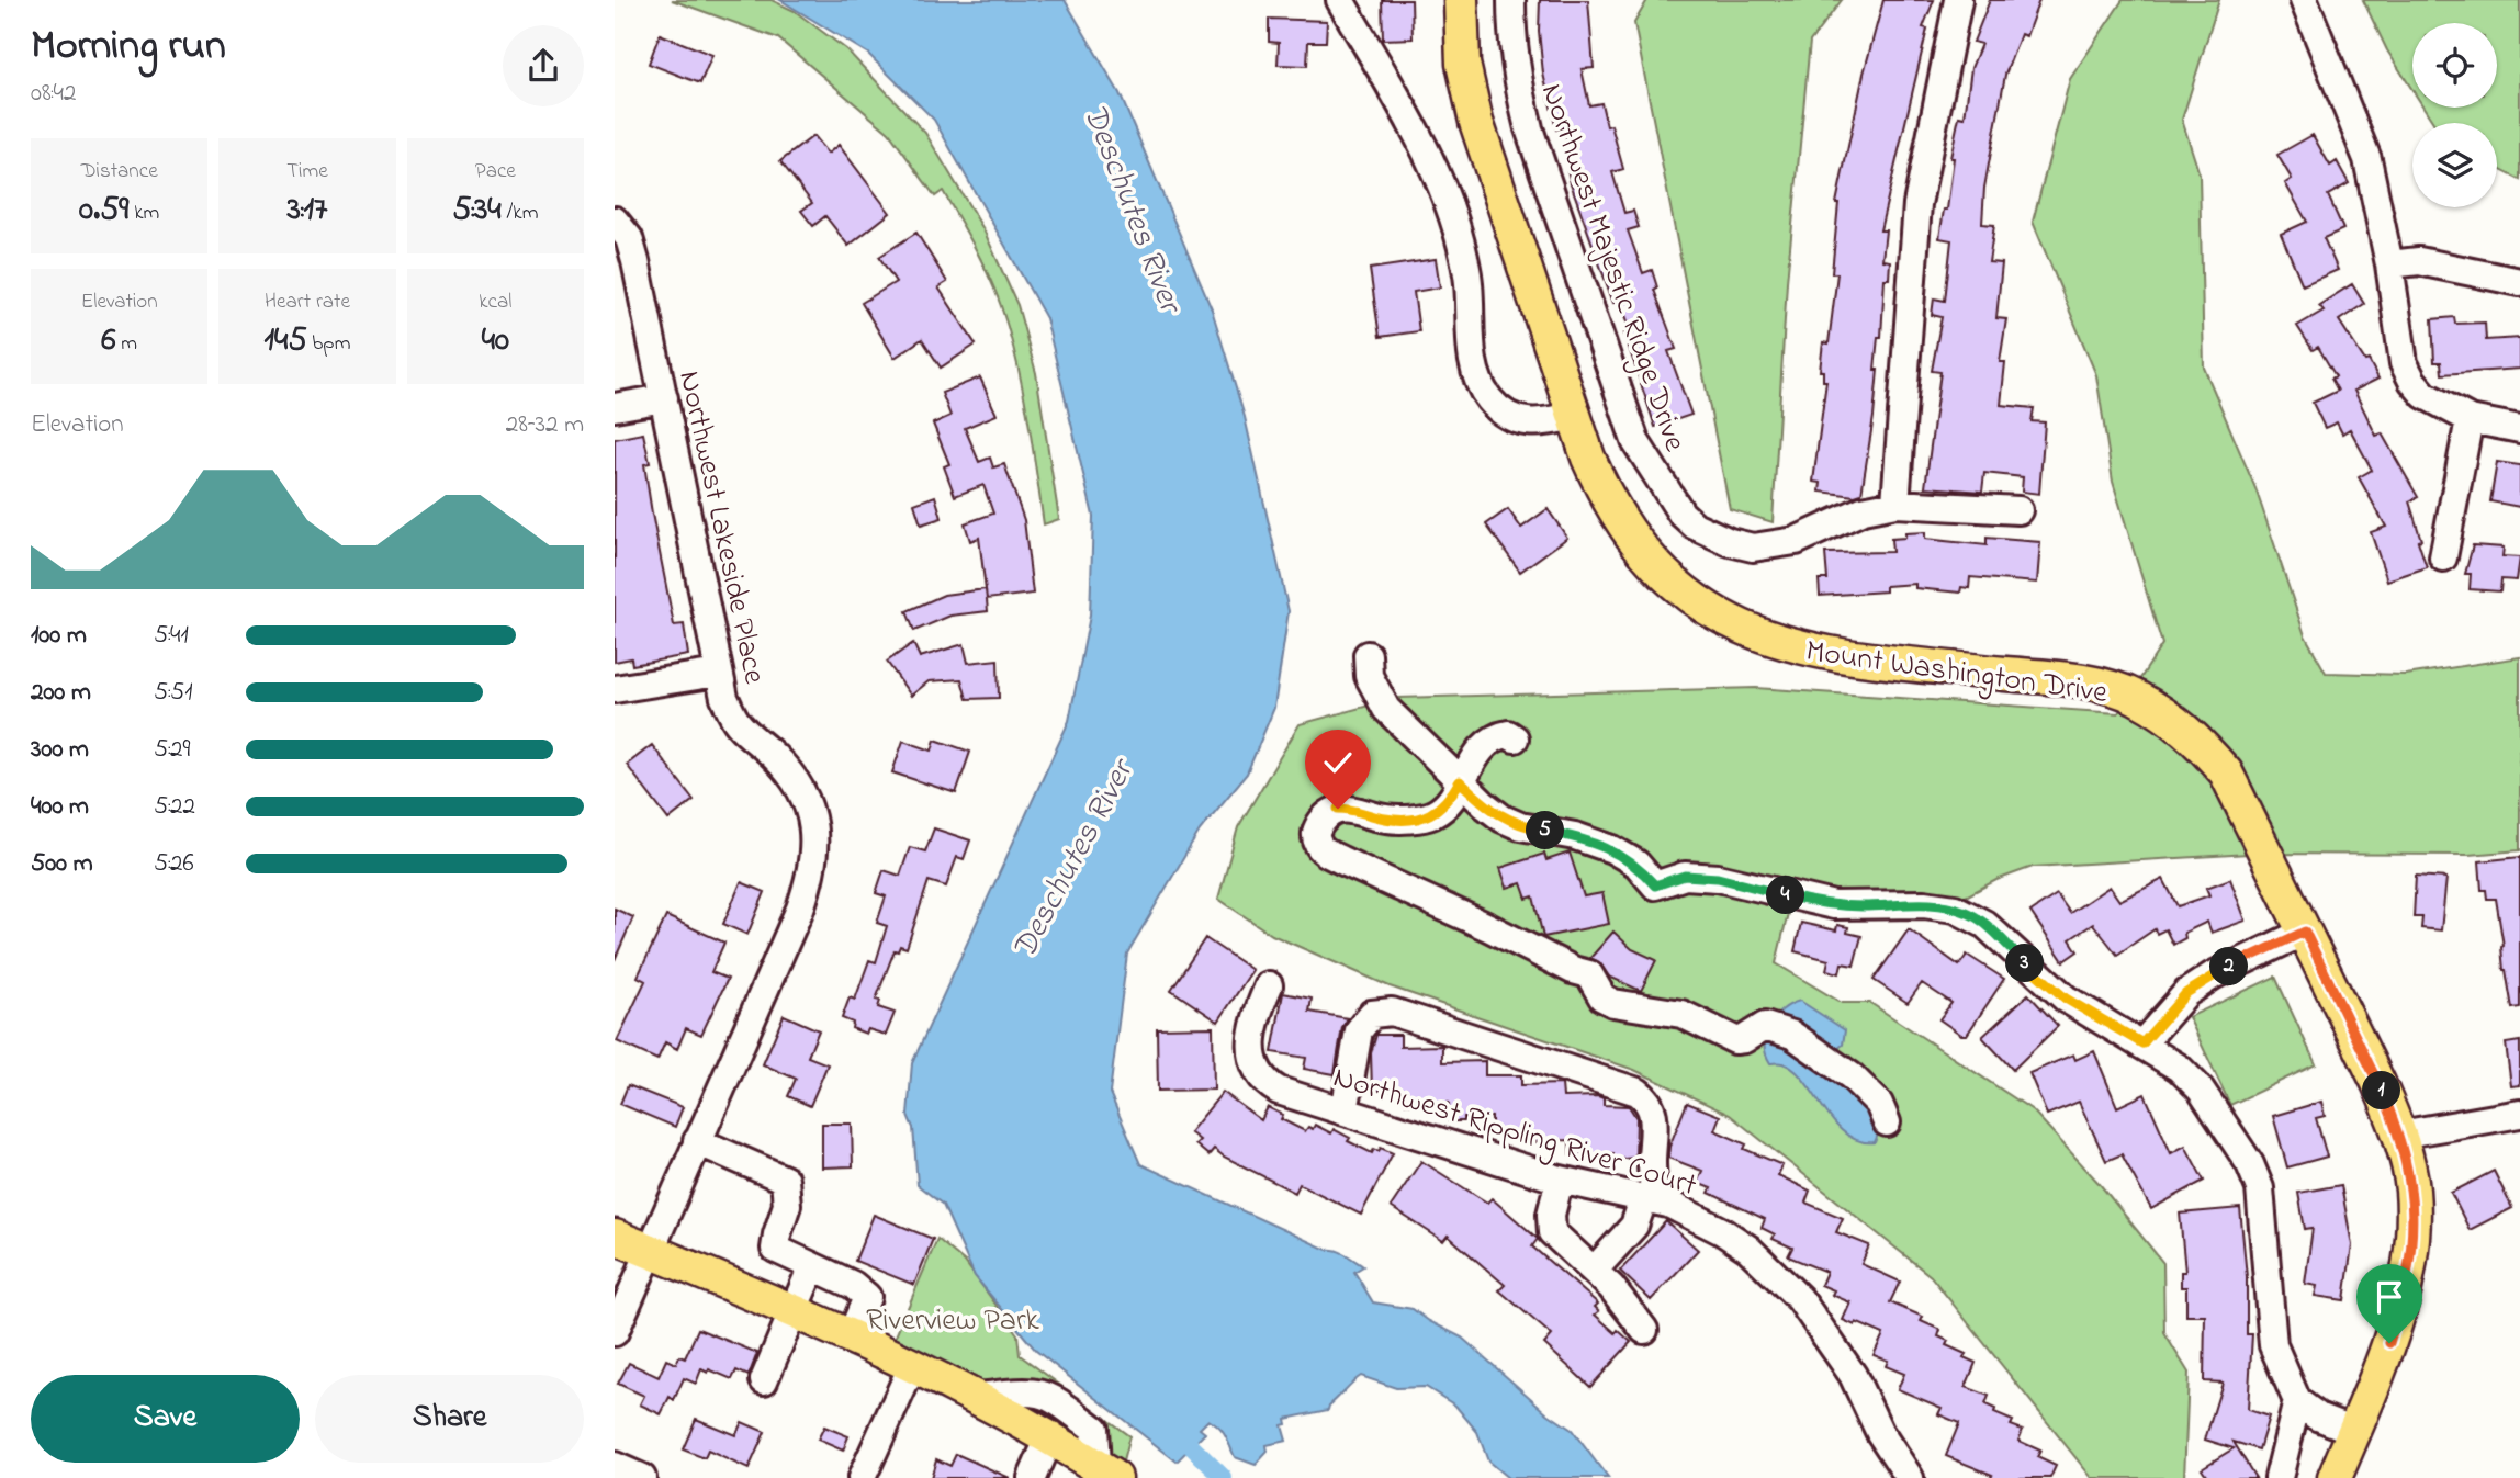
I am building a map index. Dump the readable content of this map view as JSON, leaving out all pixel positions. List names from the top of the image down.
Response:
{
  "streets": {
    "main road": ["Mount Washington Drive"],
    "street": ["Northwest Majestic Ridge Drive", "Northwest Lakeside Place", "Northwest Rippling River Court"]
  },
  "water": ["Deschutes River"],
  "parks": ["Riverview Park"],
  "page": {
    "heading": ["Morning run", "08:42"],
    "stats": [
      ["Distance", "0.59 km"],
      ["Time", "3:17"],
      ["Pace", "5:34 /km"],
      ["Elevation", "6 m"],
      ["Heart rate", "145 bpm"],
      ["kcal", "40"]
    ],
    "chart": ["Elevation", "28–32 m"],
    "list": [
      {
        "name": "100 m",
        "note": "5:41"
      },
      {
        "name": "200 m",
        "note": "5:51"
      },
      {
        "name": "300 m",
        "note": "5:29"
      },
      {
        "name": "400 m",
        "note": "5:22"
      },
      {
        "name": "500 m",
        "note": "5:26"
      }
    ],
    "pins": [
      "5",
      "4",
      "3",
      "2",
      "1"
    ],
    "buttons": ["Save", "Share"]
  }
}
